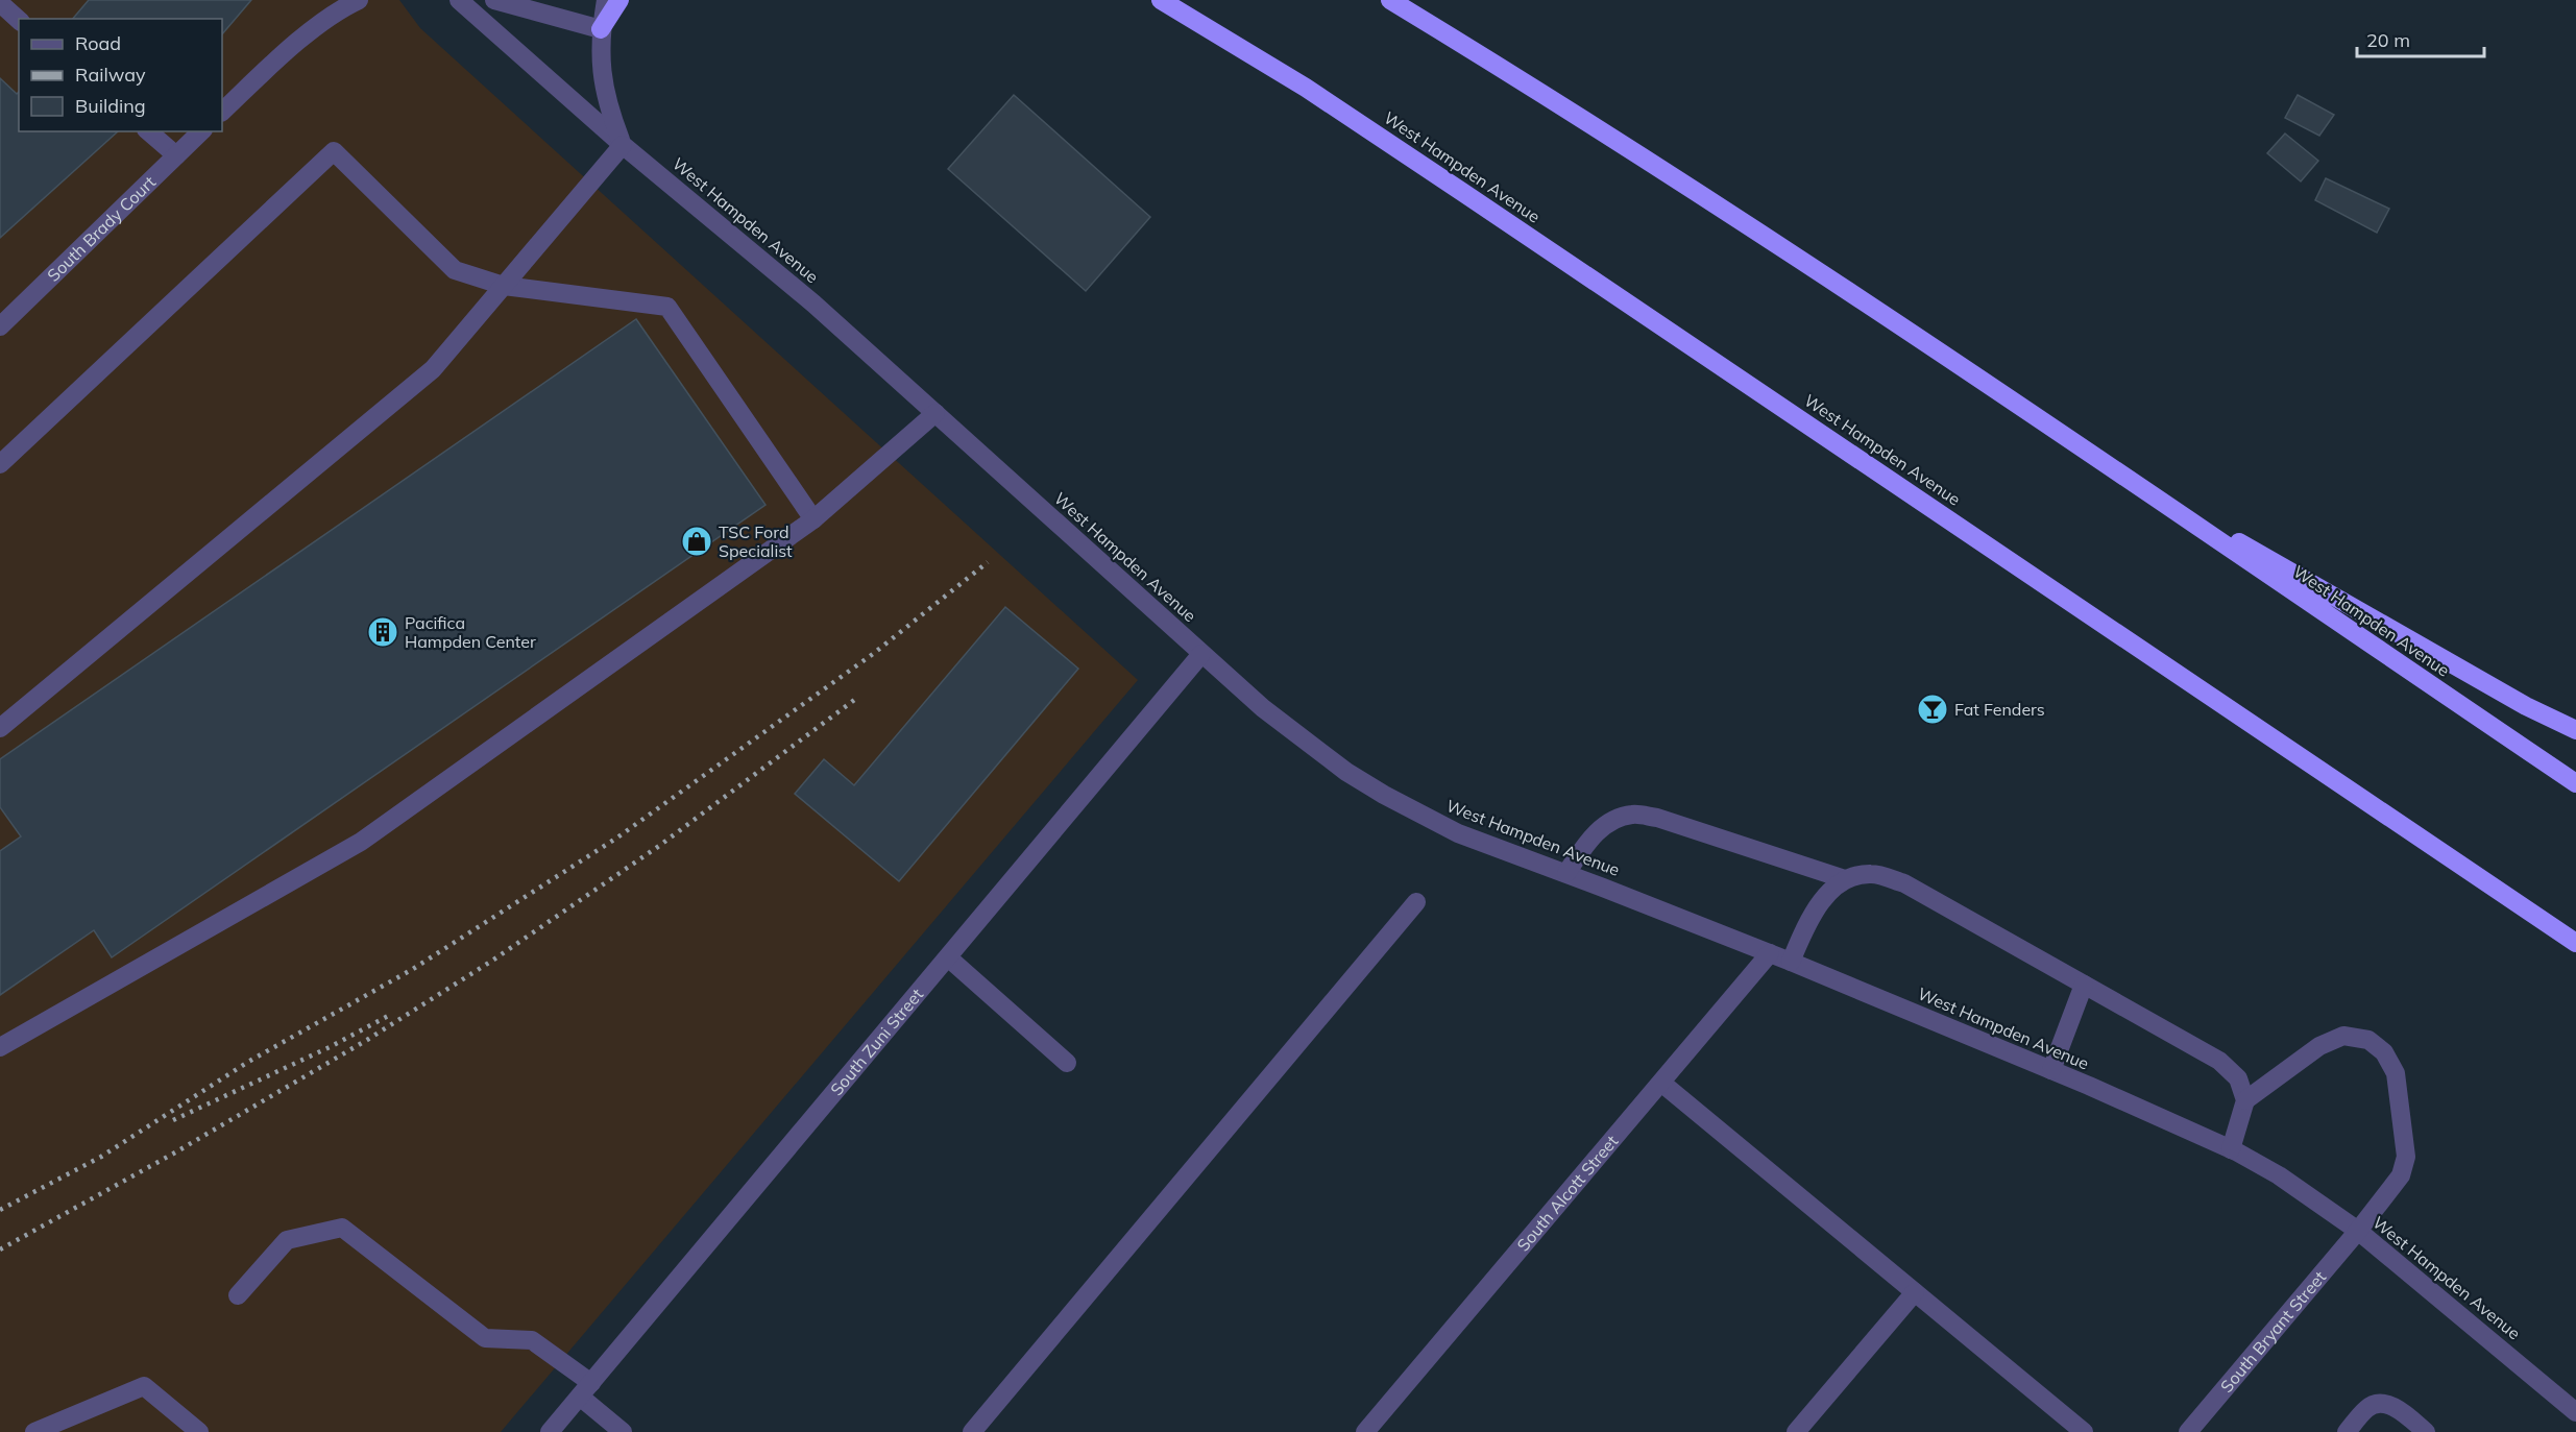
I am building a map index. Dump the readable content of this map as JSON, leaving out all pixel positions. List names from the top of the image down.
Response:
{
  "streets": {
    "highway": ["West Hampden Avenue"],
    "street": [
      "South Brady Court",
      "South Zuni Street",
      "South Alcott Street",
      "South Bryant Street"
    ]
  },
  "crossings": [
    ["West Hampden Avenue", "South Zuni Street"],
    ["West Hampden Avenue", "South Alcott Street"],
    ["West Hampden Avenue", "South Bryant Street"]
  ],
  "places": {
    "shop": ["TSC Ford Specialist"],
    "building": ["Pacifica Hampden Center"],
    "bar": ["Fat Fenders"]
  },
  "legend": ["Road", "Railway", "Building"],
  "scale_bar": "20 m"
}
